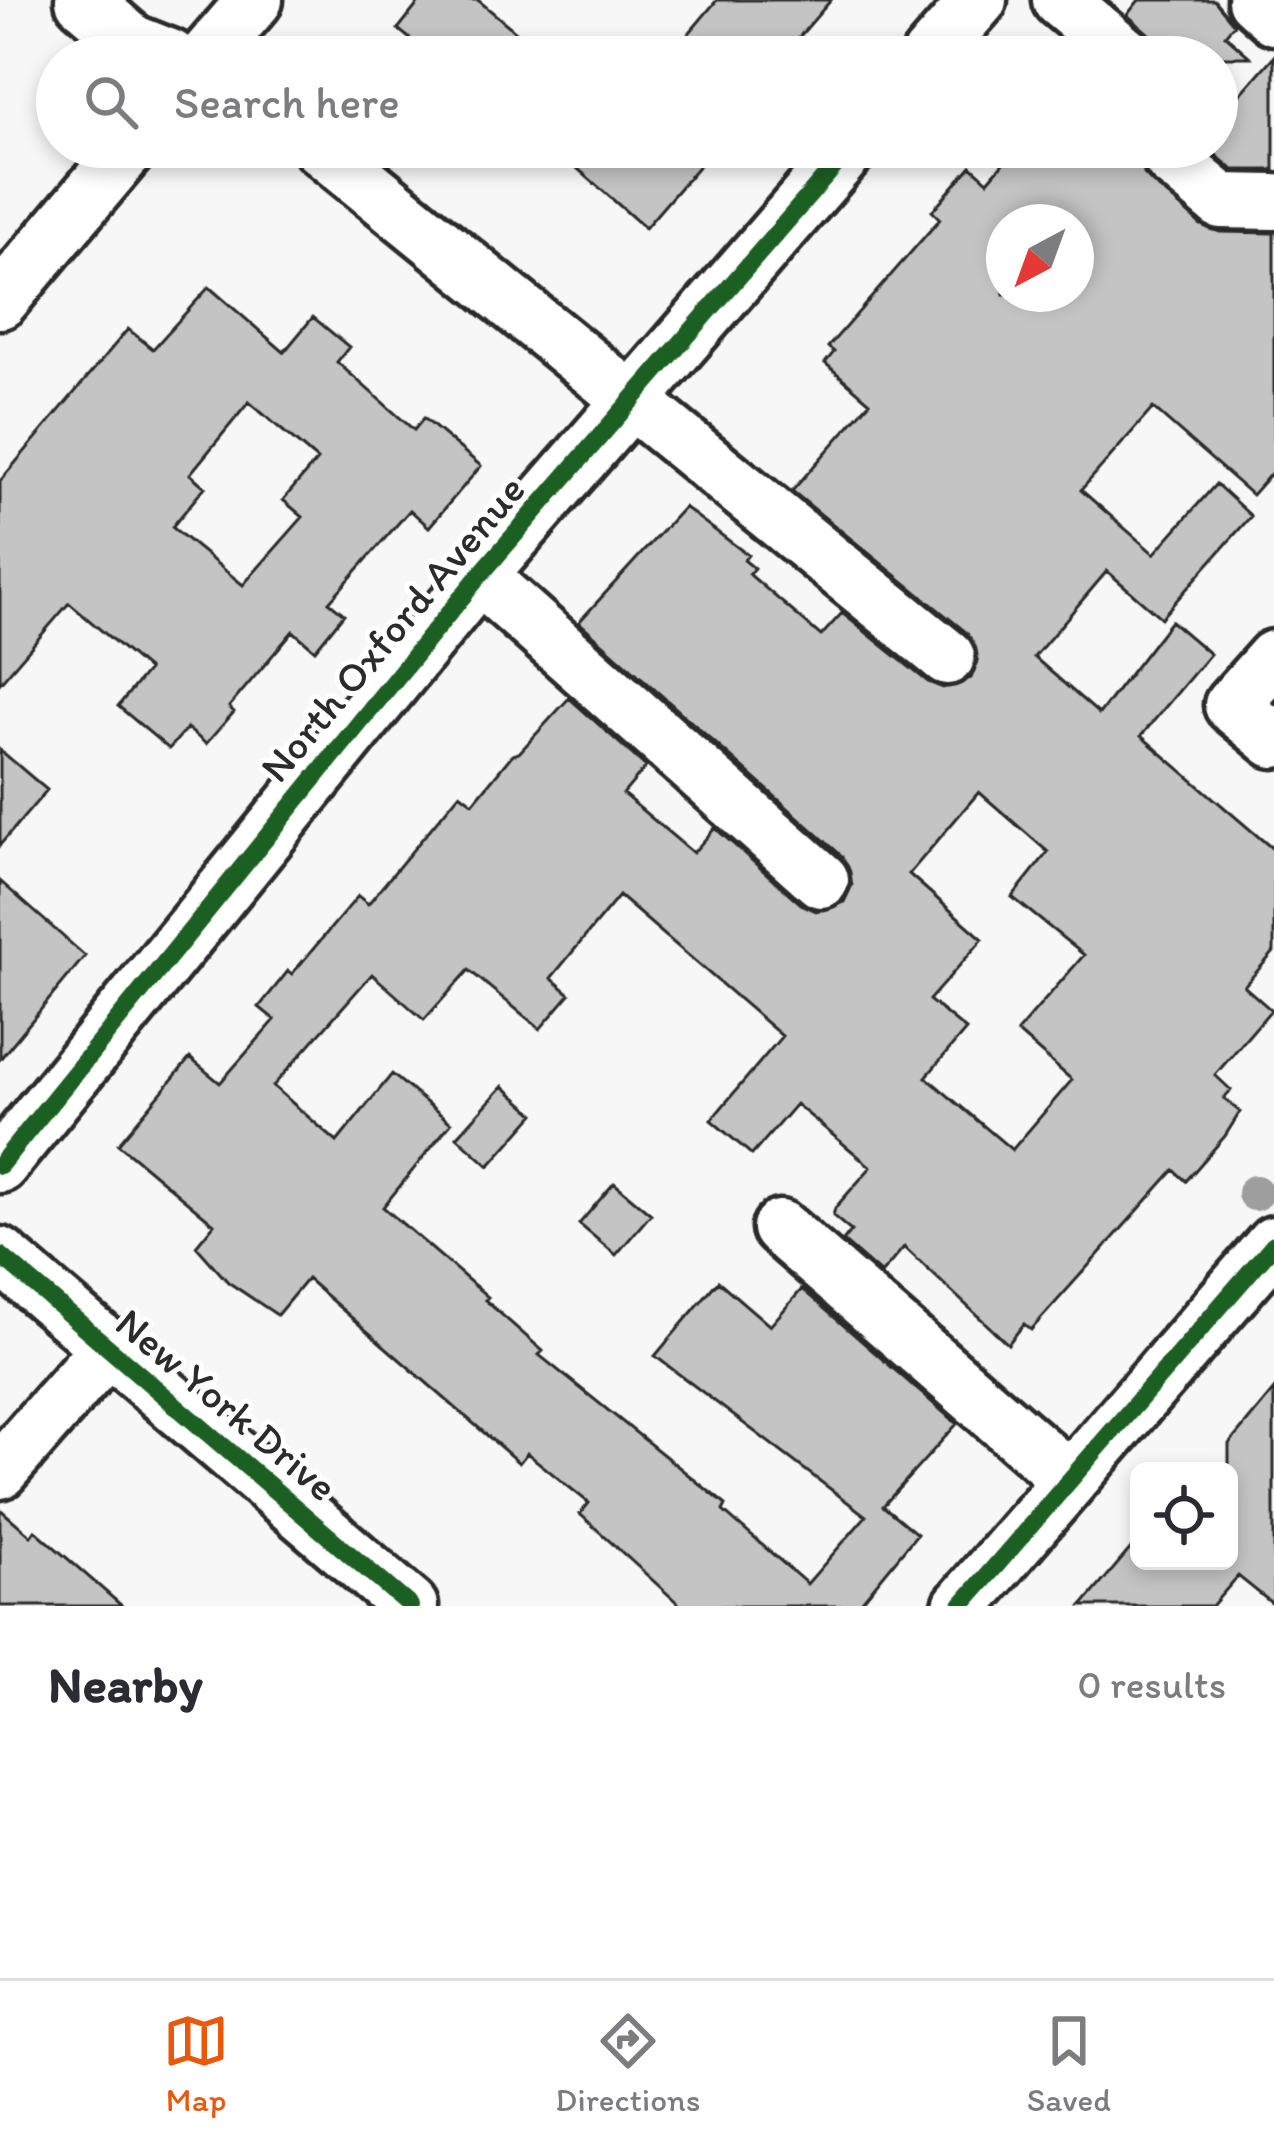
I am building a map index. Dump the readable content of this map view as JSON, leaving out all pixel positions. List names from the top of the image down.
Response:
{
  "streets": {
    "street": ["North Oxford Avenue", "New York Drive"]
  },
  "north": "bottom left",
  "page": {
    "search": "Search here",
    "heading": ["Nearby", "0 results"],
    "nav": ["Map", "Directions", "Saved"]
  }
}
